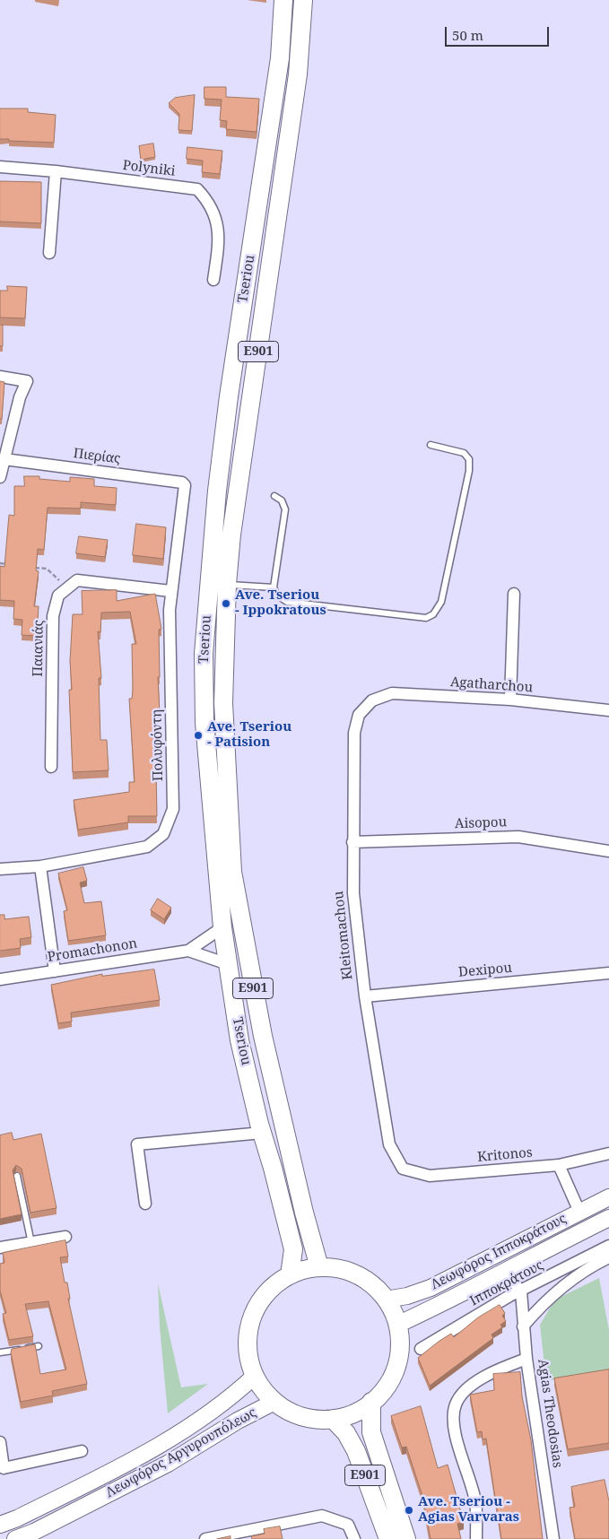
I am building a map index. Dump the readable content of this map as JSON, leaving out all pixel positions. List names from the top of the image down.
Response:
{
  "streets": {
    "main road": [
      "Tseriou",
      "E901",
      "Λεωφόρος Ιπποκράτους",
      "Λεωφόρος Αργυρουπόλεως"
    ],
    "street": [
      "Polyniki",
      "Πιερίας",
      "Παιανιάς",
      "Agatharchou",
      "Πολυφόντη",
      "Aisopou",
      "Kleitomachou",
      "Promachonon",
      "Dexipou",
      "Kritonos",
      "Ιπποκράτους",
      "Agias Theodosias"
    ]
  },
  "crossings": [
    ["Tseriou", "E901"],
    ["Tseriou", "Promachonon"],
    ["Tseriou", "Λεωφόρος Ιπποκράτους"],
    ["Tseriou", "Λεωφόρος Αργυρουπόλεως"],
    ["E901", "Λεωφόρος Ιπποκράτους"],
    ["E901", "Λεωφόρος Αργυρουπόλεως"],
    ["Πιερίας", "Πολυφόντη"],
    ["Agatharchou", "Kleitomachou"],
    ["Aisopou", "Kleitomachou"],
    ["Kleitomachou", "Dexipou"],
    ["Kleitomachou", "Kritonos"],
    ["Λεωφόρος Ιπποκράτους", "Λεωφόρος Αργυρουπόλεως"],
    ["Ιπποκράτους", "Agias Theodosias"]
  ],
  "places": ["Ave. Tseriou - Ippokratous", "Ave. Tseriou - Patision", "Ave. Tseriou - Agias Varvaras"],
  "scale_bar": "50 m"
}
